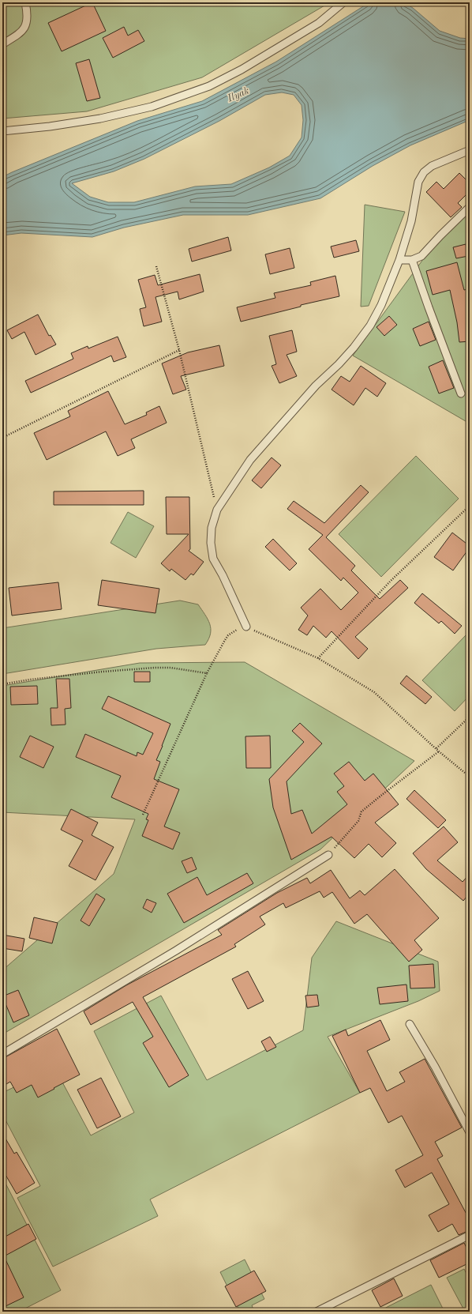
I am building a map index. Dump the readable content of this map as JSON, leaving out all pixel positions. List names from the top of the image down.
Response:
{
  "water": ["Ilyak"]
}
